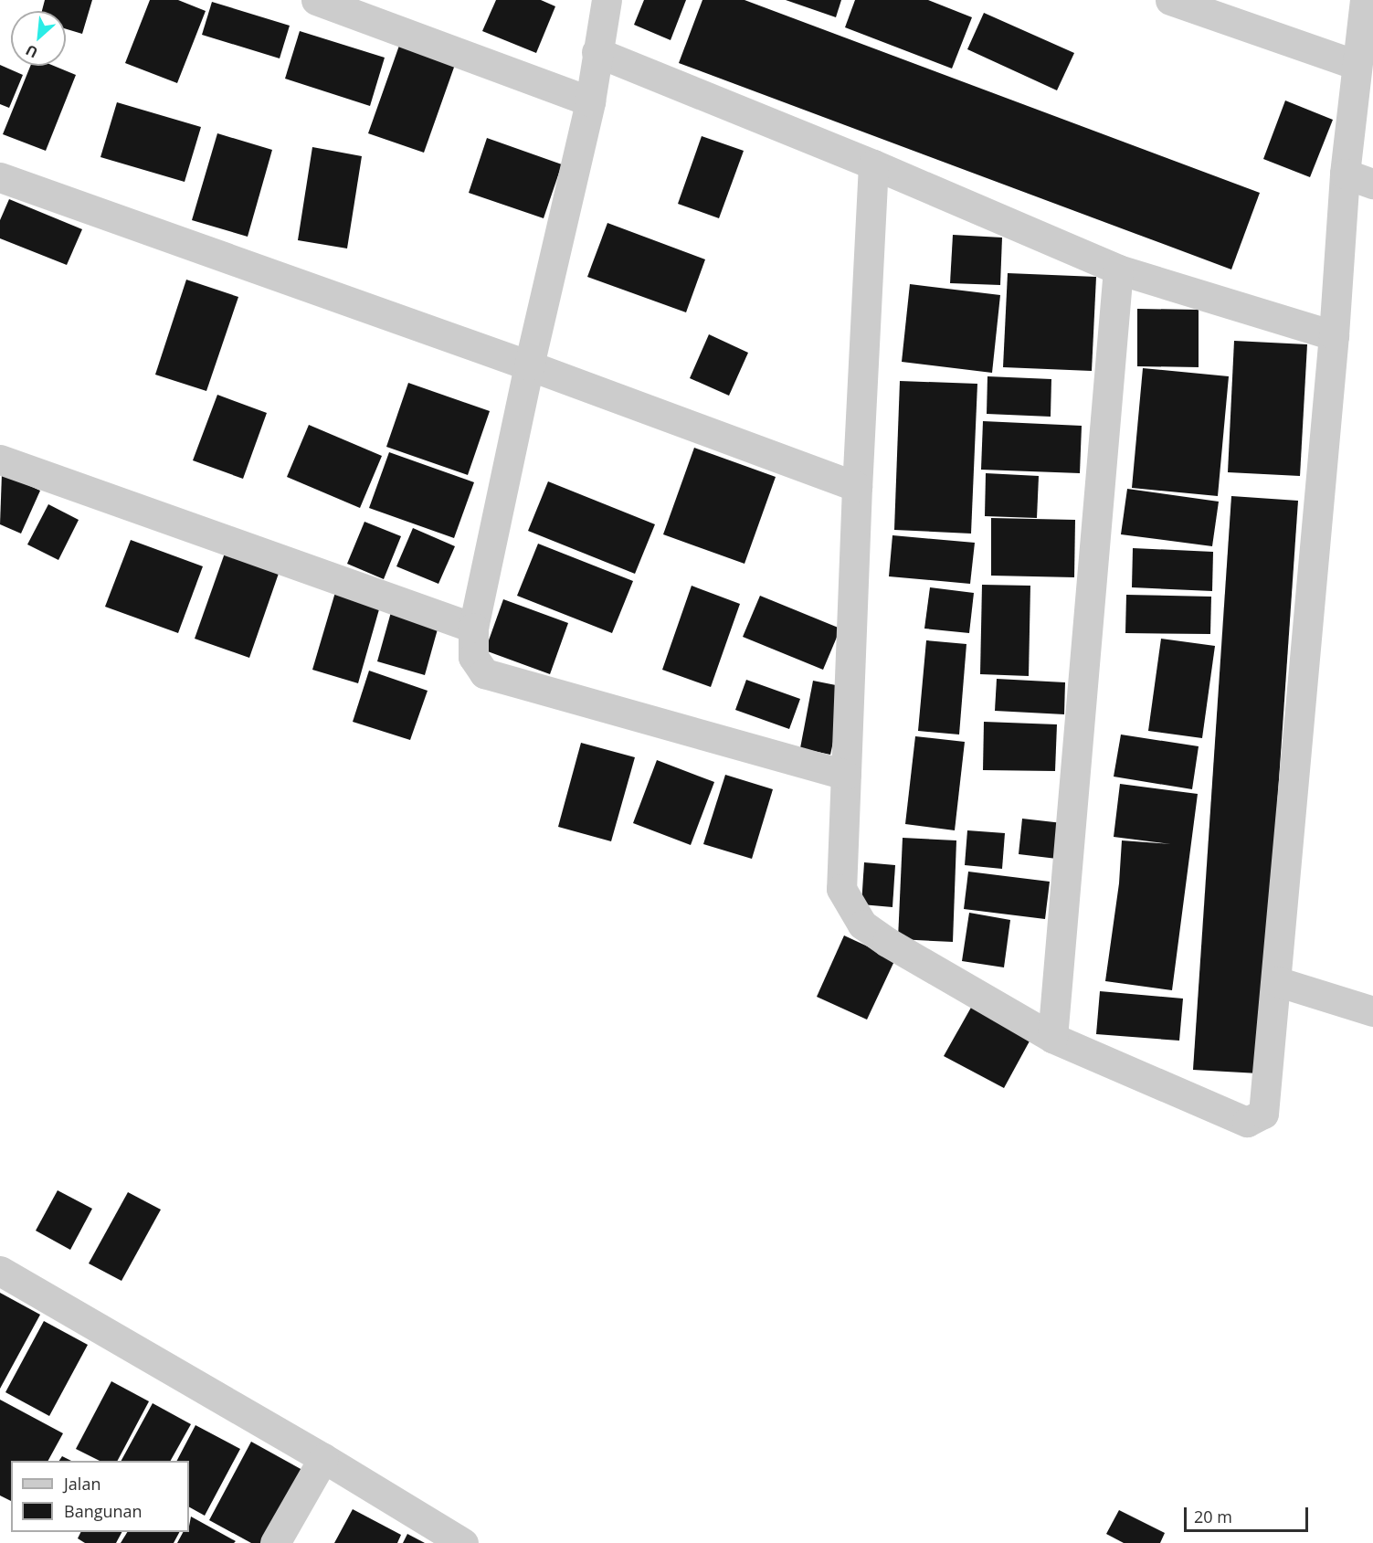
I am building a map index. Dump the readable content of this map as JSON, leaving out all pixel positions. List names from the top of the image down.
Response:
{
  "legend": ["Jalan", "Bangunan"],
  "scale_bar": "20 m",
  "north": "bottom left"
}
